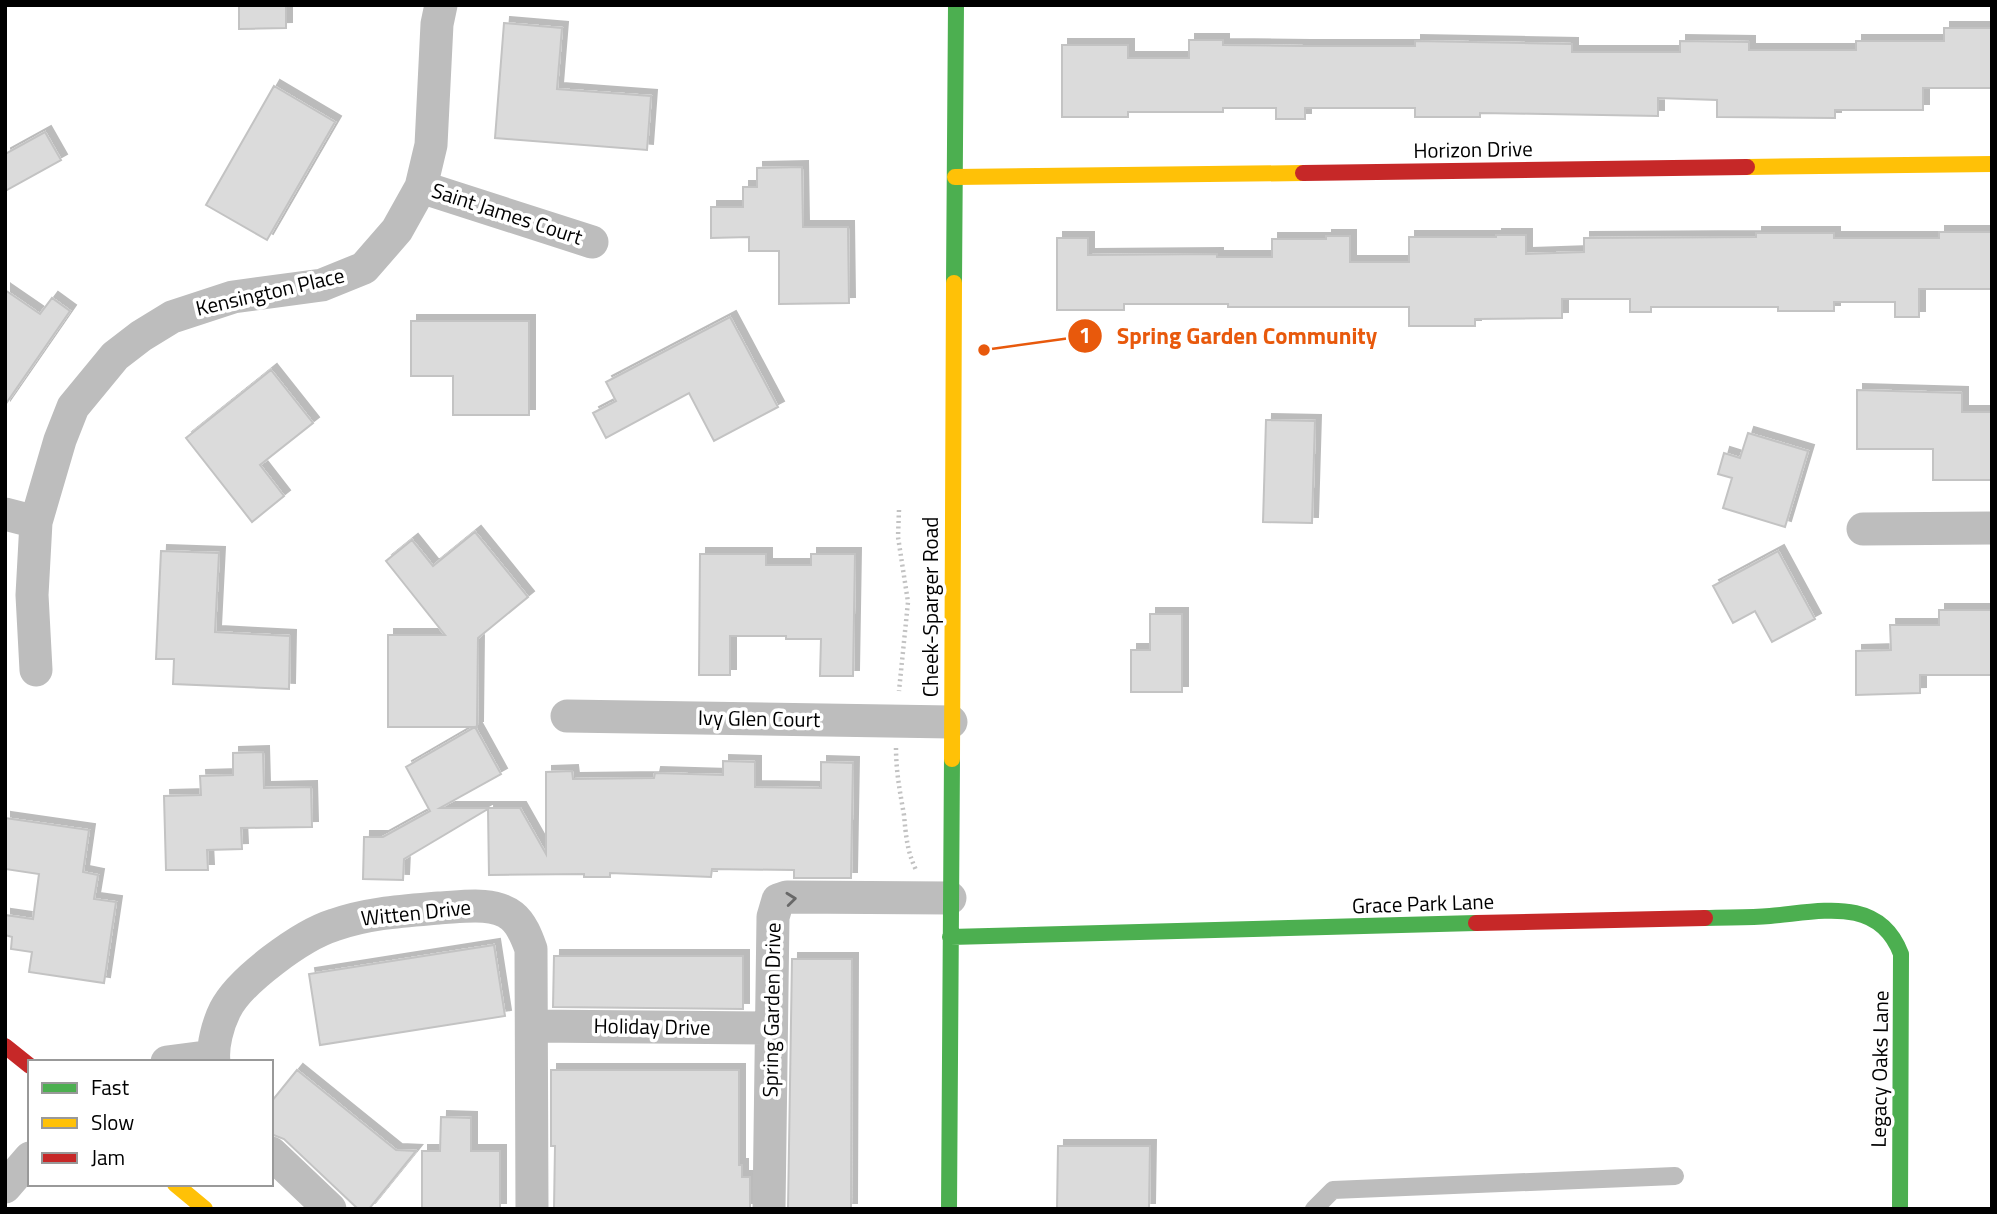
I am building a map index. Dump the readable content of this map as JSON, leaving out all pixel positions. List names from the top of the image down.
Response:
{
  "streets": {
    "street": [
      "Horizon Drive",
      "Saint James Court",
      "Kensington Place",
      "Cheek-Sparger Road",
      "Ivy Glen Court",
      "Grace Park Lane",
      "Witten Drive",
      "Spring Garden Drive",
      "Holiday Drive",
      "Legacy Oaks Lane"
    ]
  },
  "crossings": [
    ["Horizon Drive", "Cheek-Sparger Road"],
    ["Saint James Court", "Kensington Place"],
    ["Cheek-Sparger Road", "Ivy Glen Court"],
    ["Cheek-Sparger Road", "Grace Park Lane"],
    ["Cheek-Sparger Road", "Spring Garden Drive"],
    ["Grace Park Lane", "Legacy Oaks Lane"],
    ["Witten Drive", "Holiday Drive"],
    ["Spring Garden Drive", "Holiday Drive"]
  ],
  "places": ["Spring Garden Community"],
  "legend": ["Fast", "Slow", "Jam"]
}
